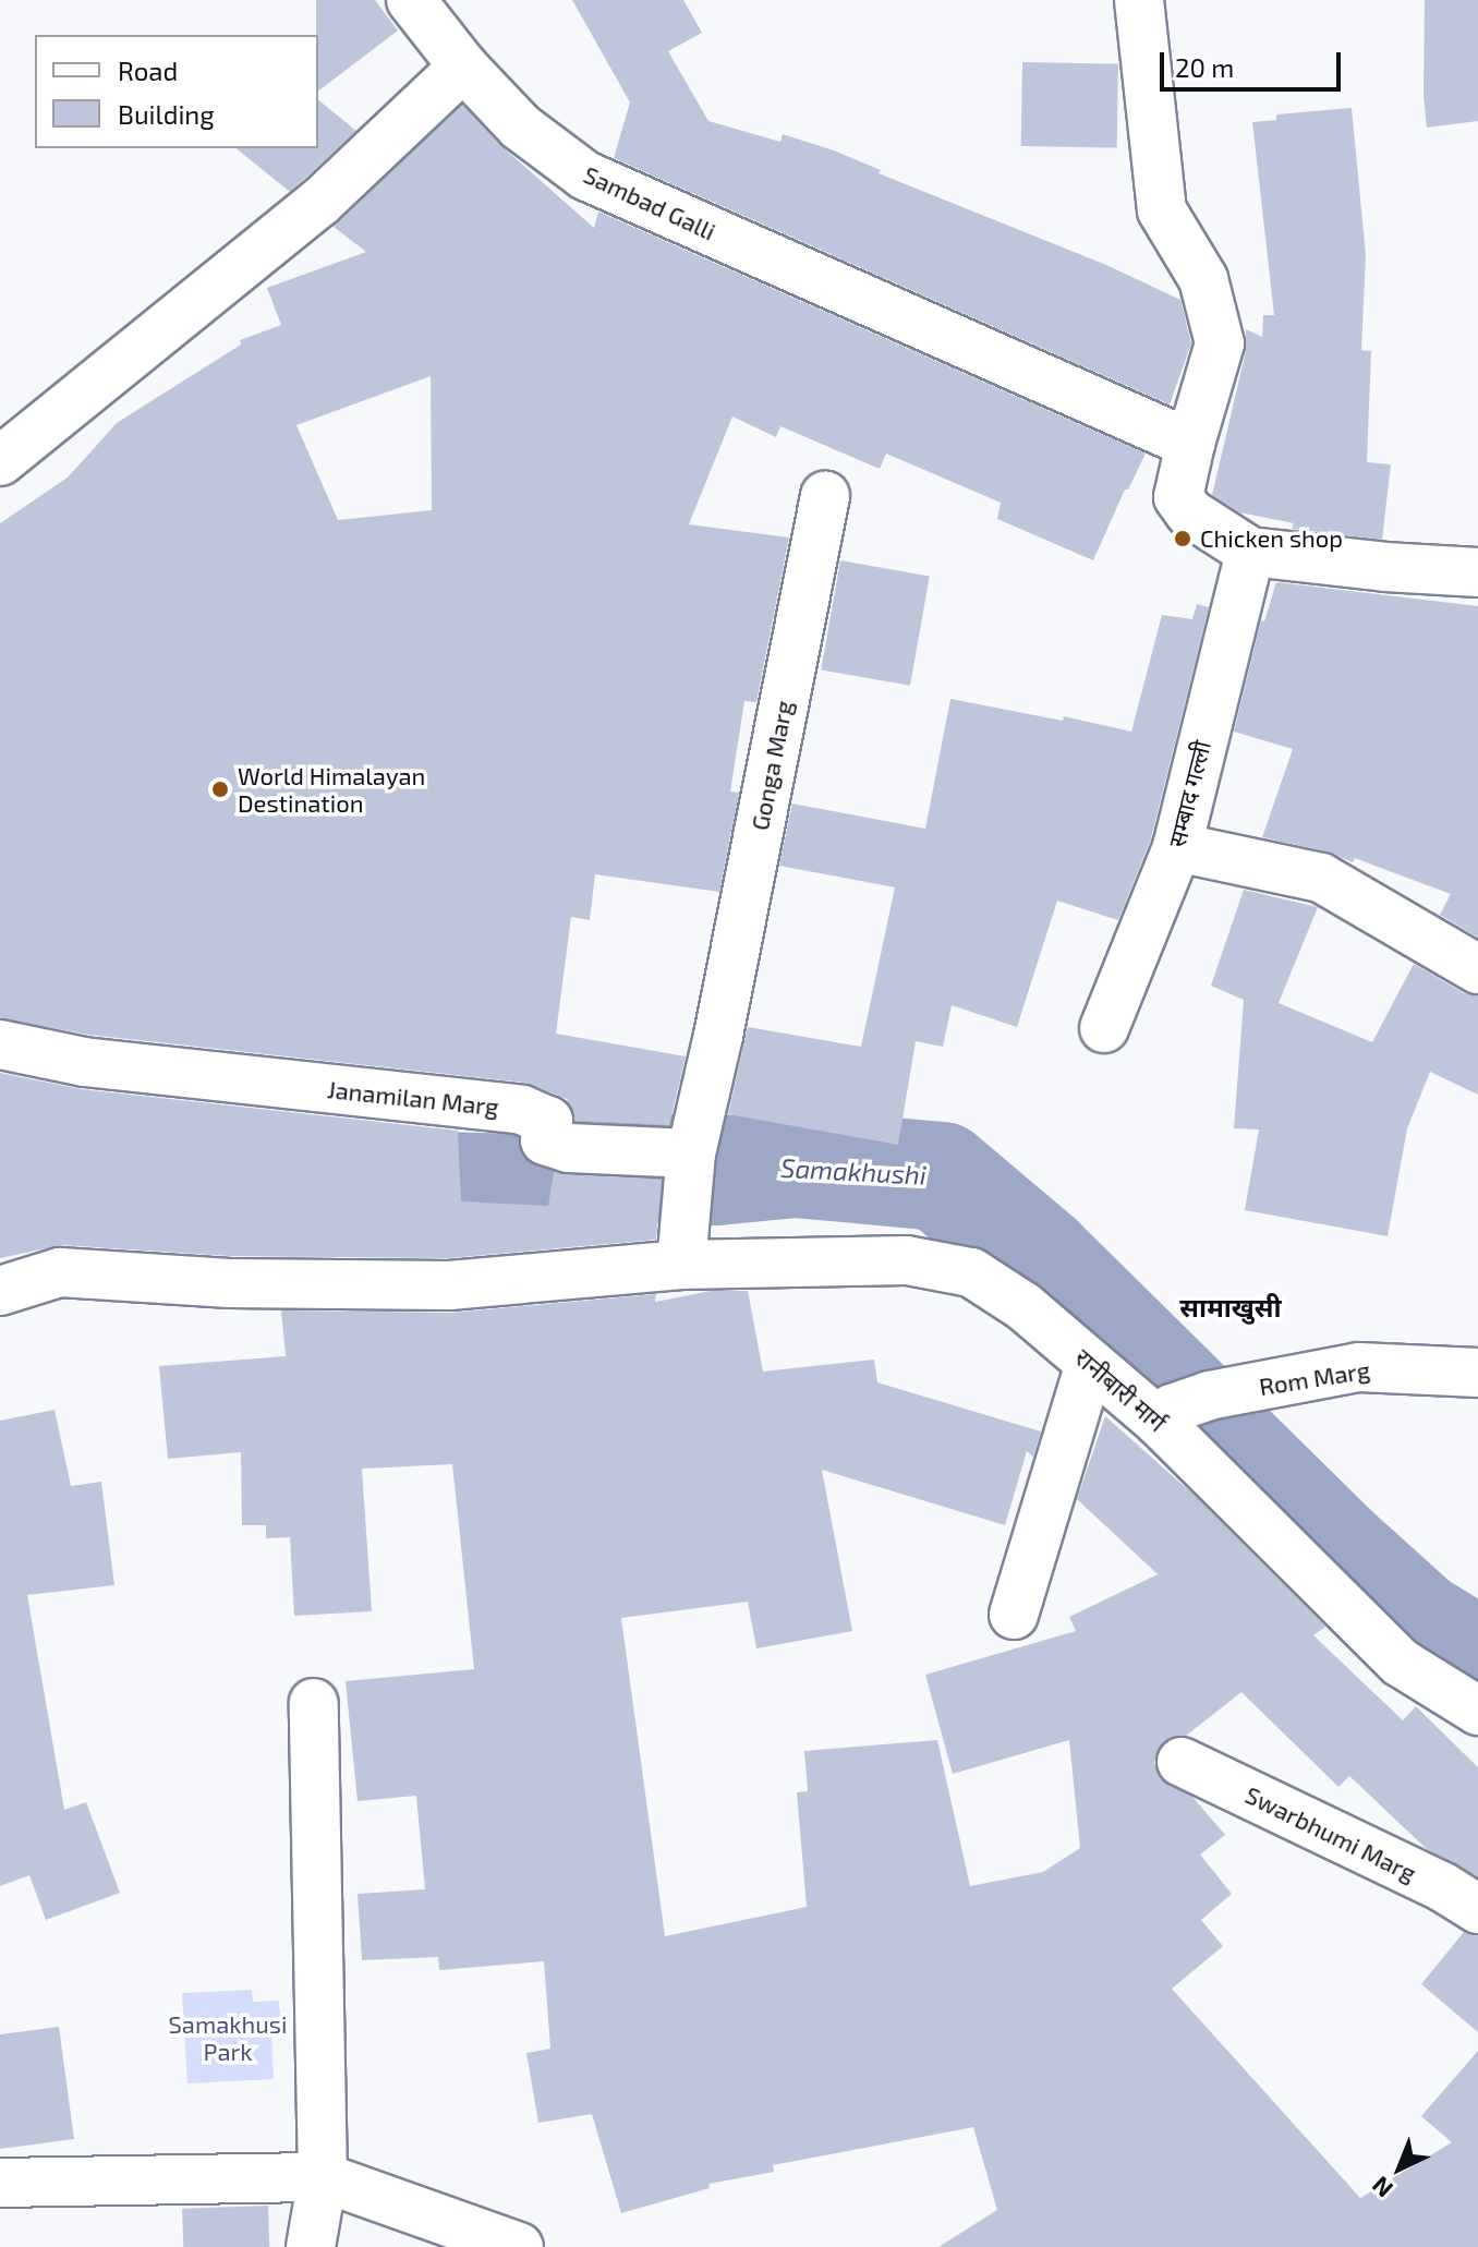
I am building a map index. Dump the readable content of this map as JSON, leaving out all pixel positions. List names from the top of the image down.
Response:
{
  "streets": {
    "street": [
      "Sambad Galli",
      "Gonga Marg",
      "सम्बाद गल्ली",
      "Janamilan Marg",
      "Rom Marg",
      "रानीबारी मार्ग",
      "Swarbhumi Marg"
    ]
  },
  "crossings": [
    ["Gonga Marg", "Janamilan Marg"],
    ["Rom Marg", "रानीबारी मार्ग"]
  ],
  "districts": ["सामाखुसी"],
  "water": ["Samakhushi"],
  "parks": ["Samakhusi Park"],
  "places": ["Chicken shop", "World Himalayan Destination"],
  "legend": ["Road", "Building"],
  "scale_bar": "20 m",
  "north": "bottom left"
}
